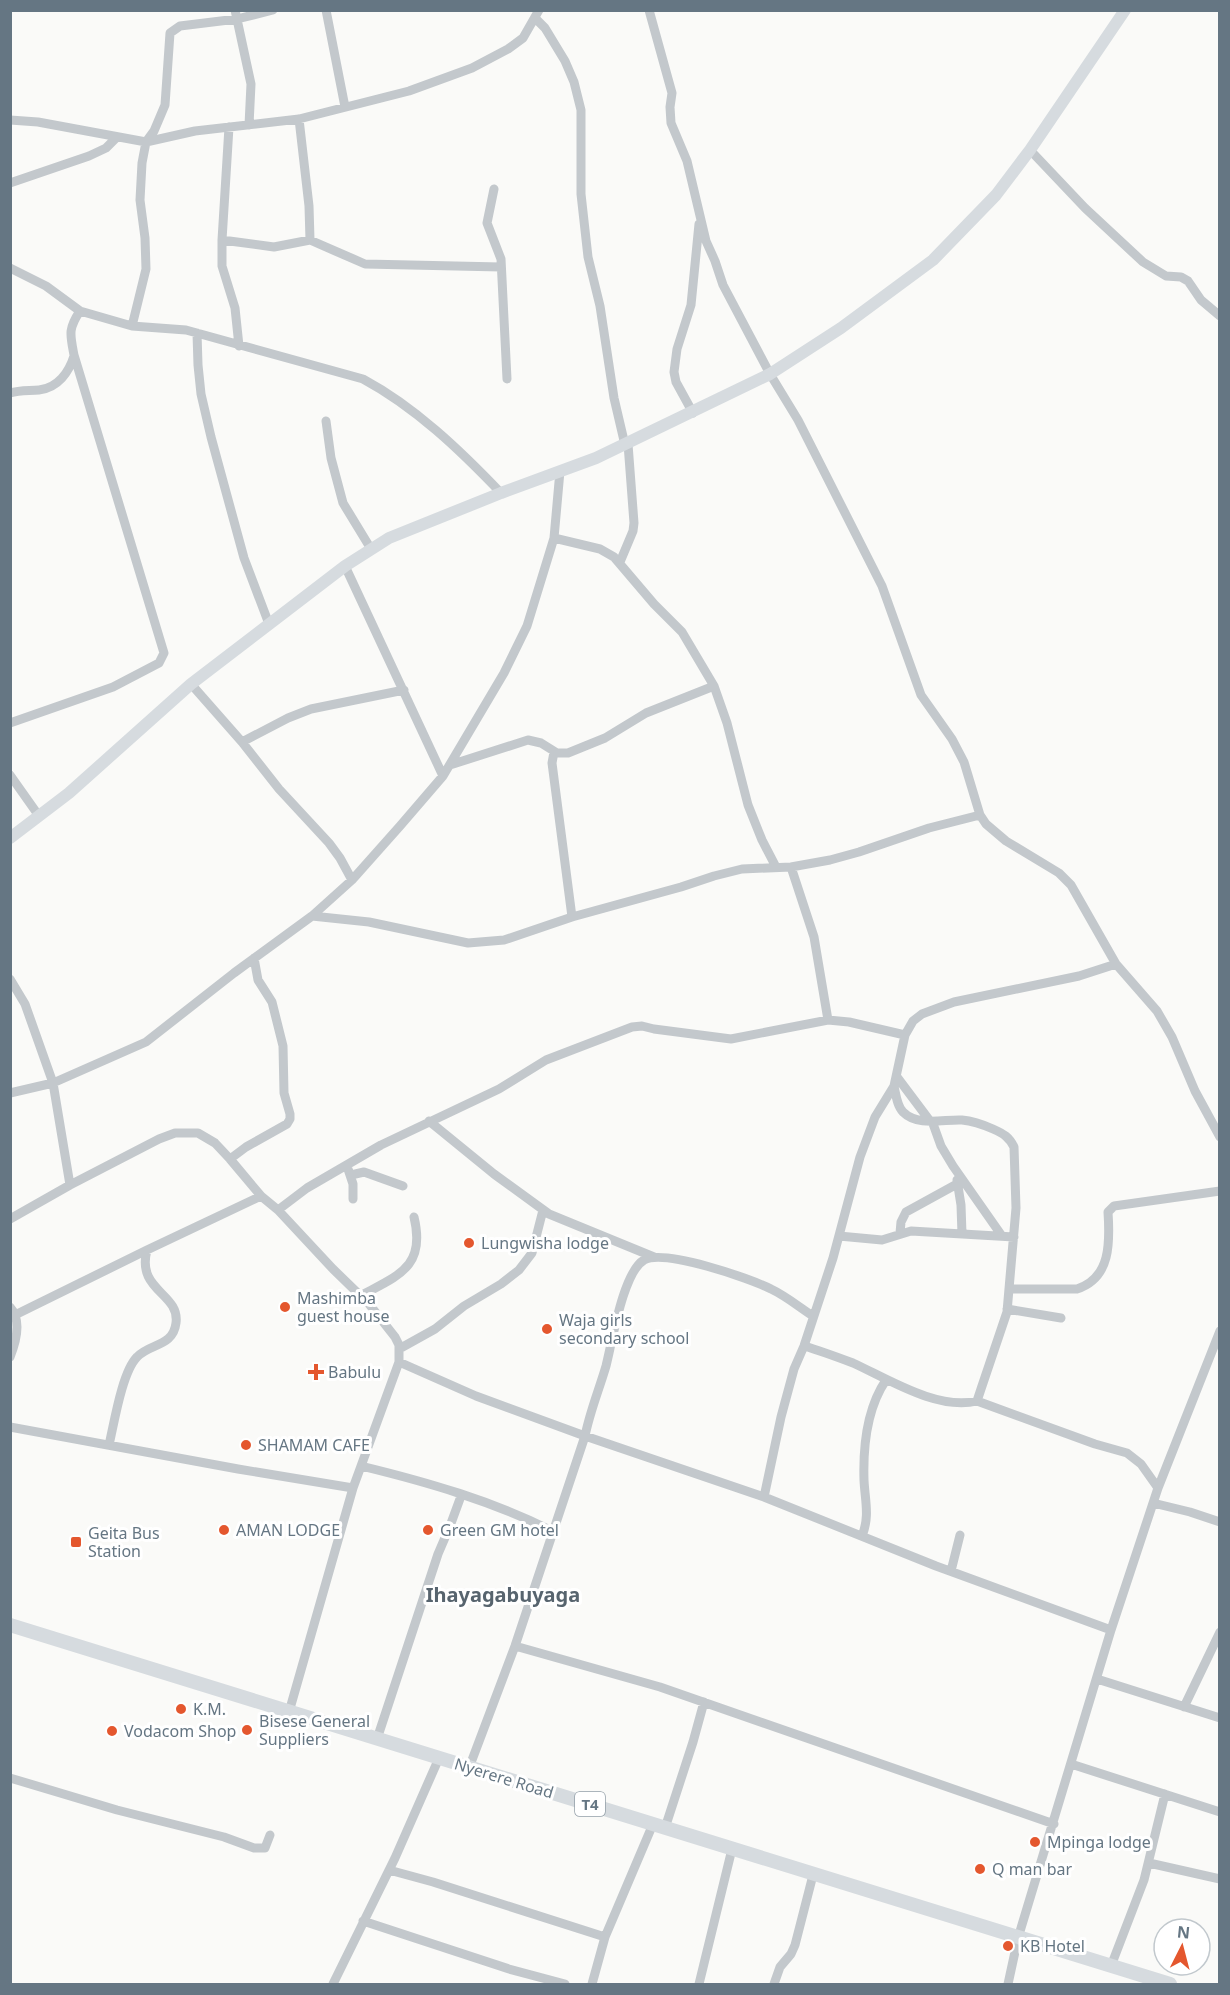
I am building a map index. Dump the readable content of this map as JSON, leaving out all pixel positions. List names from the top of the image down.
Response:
{
  "streets": {
    "highway": ["Nyerere Road", "T4"]
  },
  "districts": ["Ihayagabuyaga"],
  "places": {
    "other": [
      "Lungwisha lodge",
      "Mashimba guest house",
      "Waja girls secondary school",
      "SHAMAM CAFE",
      "AMAN LODGE",
      "Green GM hotel",
      "K.M.",
      "Bisese General Suppliers",
      "Vodacom Shop",
      "Mpinga lodge",
      "Q man bar",
      "KB Hotel"
    ],
    "health": ["Babulu"],
    "transit": ["Geita Bus Station"]
  },
  "north": "top"
}
